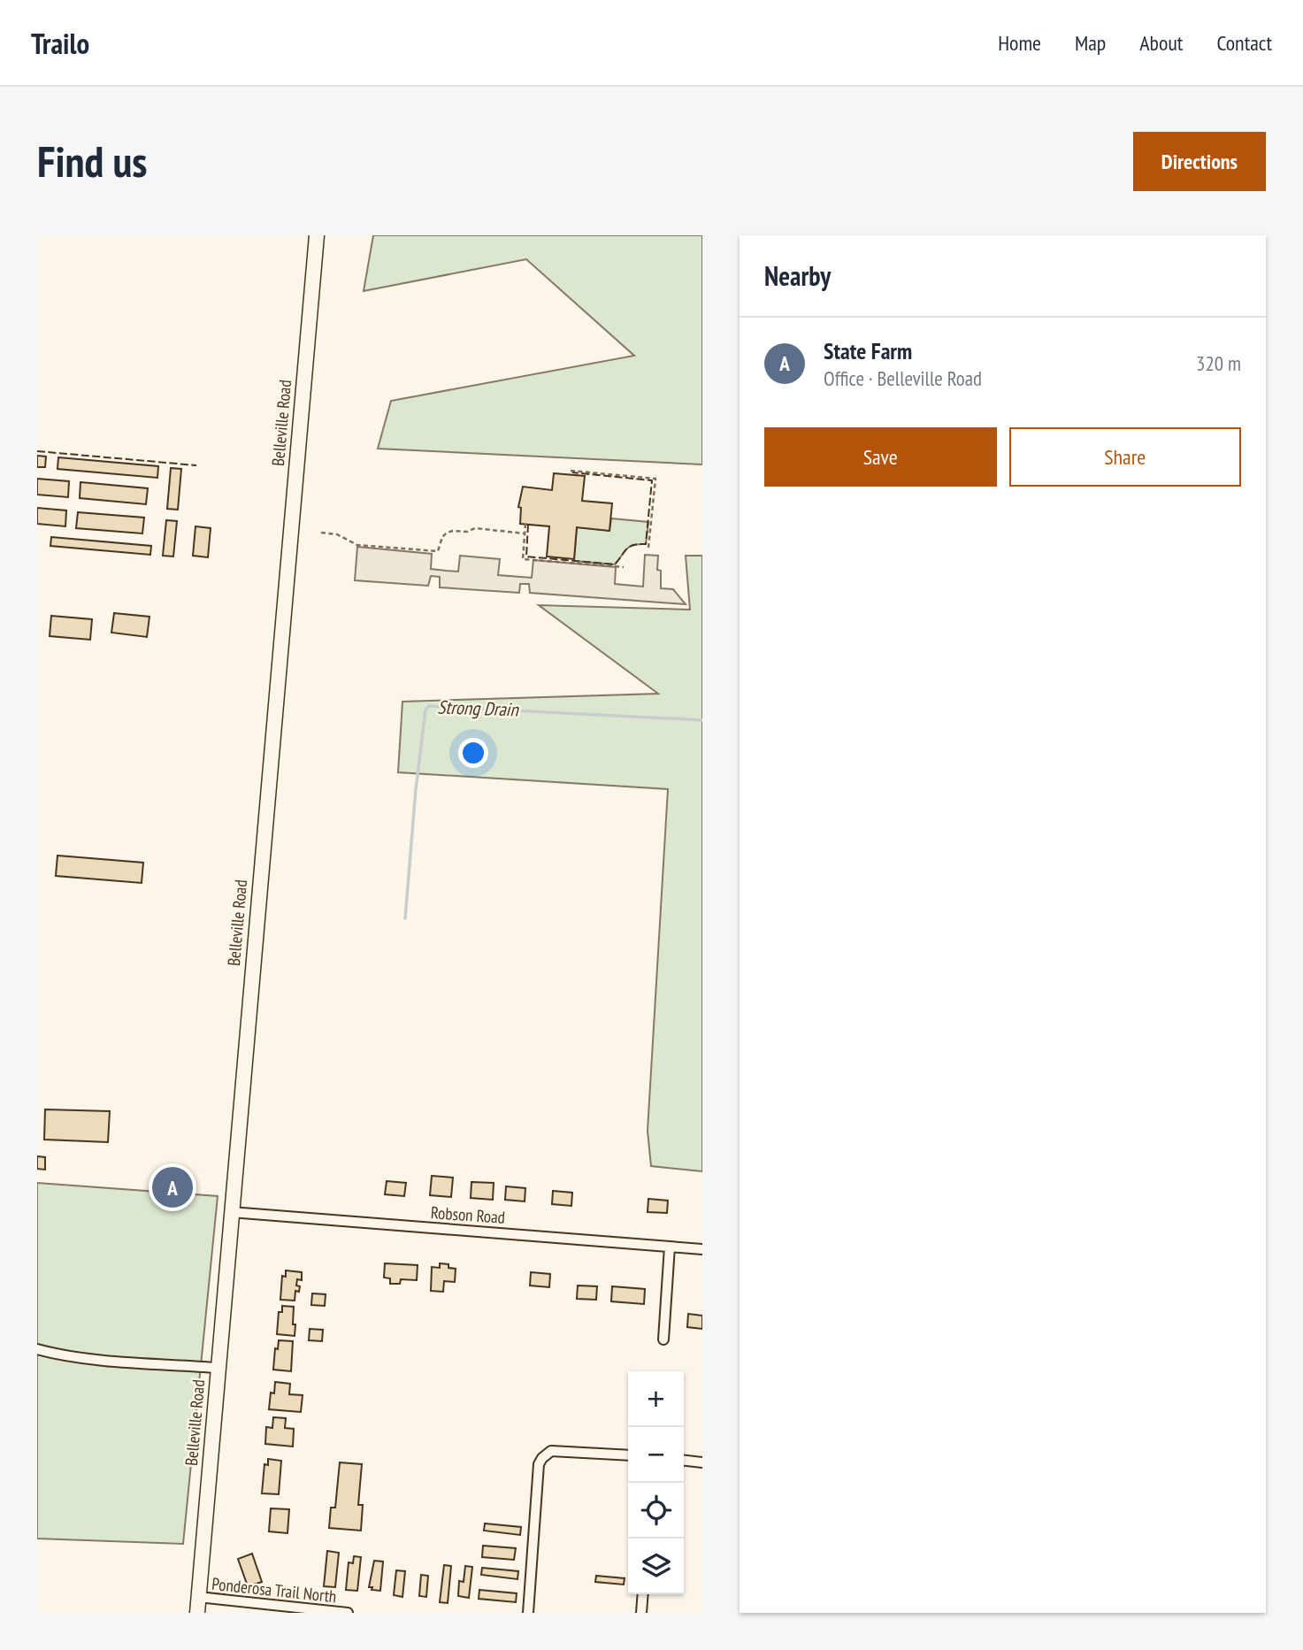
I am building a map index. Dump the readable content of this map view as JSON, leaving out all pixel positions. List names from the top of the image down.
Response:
{
  "streets": {
    "main road": ["Belleville Road"],
    "street": ["Robson Road", "Ponderosa Trail North"]
  },
  "crossings": [
    ["Belleville Road", "Robson Road"],
    ["Belleville Road", "Ponderosa Trail North"]
  ],
  "water": ["Strong Drain"],
  "page": {
    "header": "Trailo",
    "nav": [
      "Home",
      "Map",
      "About",
      "Contact"
    ],
    "buttons": [
      "Directions",
      ["Save", "Share"]
    ],
    "title": "Find us",
    "heading": "Nearby",
    "list": [
      {
        "mark": "A",
        "name": "State Farm",
        "note": "Office · Belleville Road",
        "value": "320 m"
      }
    ],
    "pins": "A",
    "map_buttons": ["+", "−"]
  }
}
